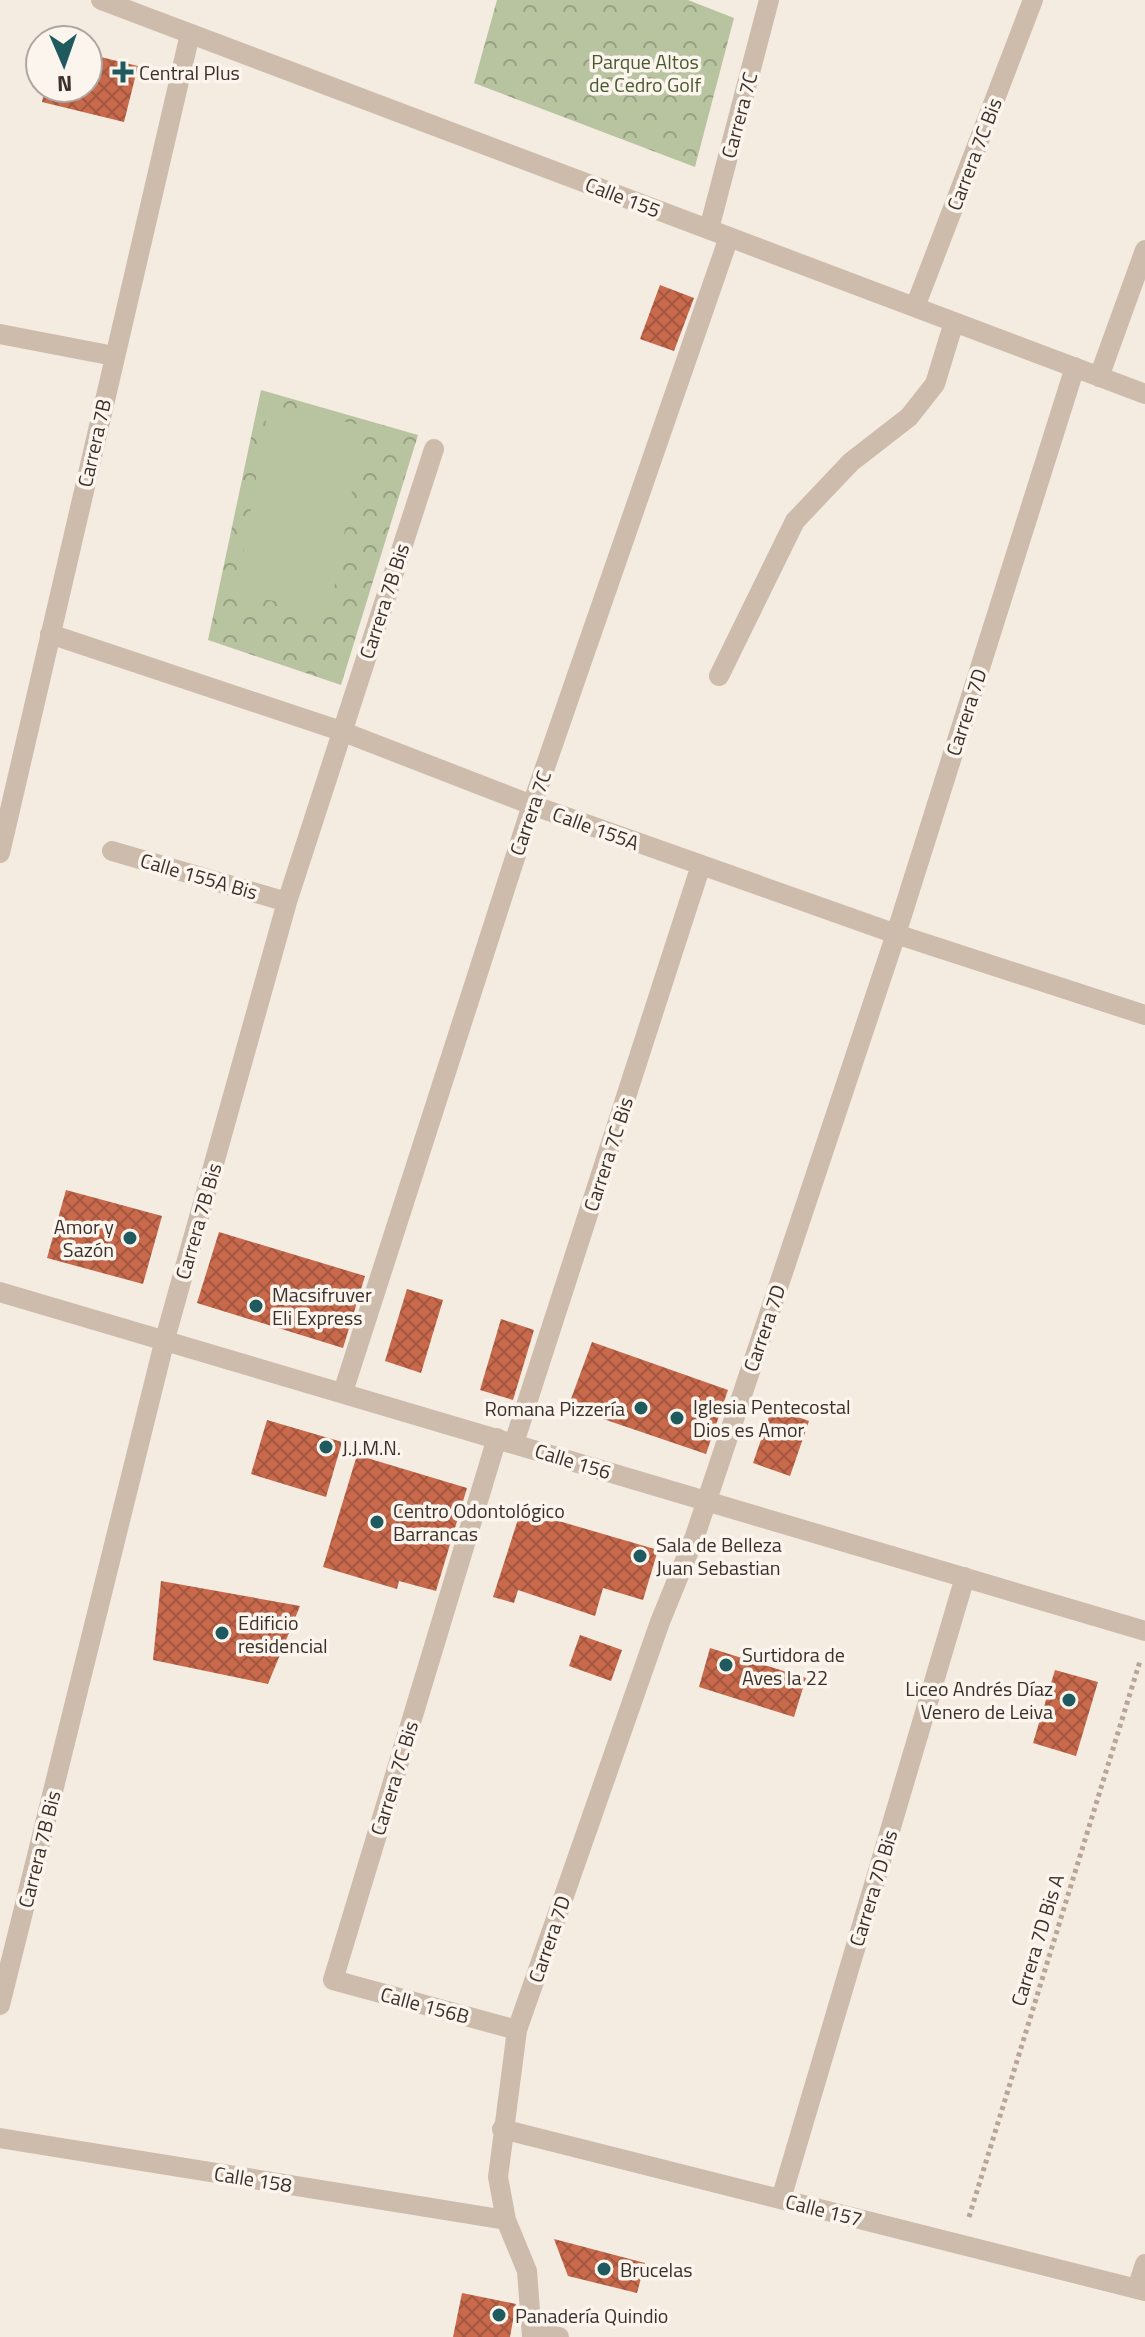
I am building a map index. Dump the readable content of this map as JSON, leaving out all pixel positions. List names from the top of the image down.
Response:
{
  "streets": {
    "street": [
      "Carrera 7C",
      "Carrera 7C Bis",
      "Calle 155",
      "Carrera 7B",
      "Carrera 7B Bis",
      "Carrera 7D",
      "Calle 155A",
      "Calle 155A Bis",
      "Calle 156",
      "Carrera 7D Bis",
      "Calle 156B",
      "Calle 158",
      "Calle 157"
    ],
    "path": ["Carrera 7D Bis A"]
  },
  "crossings": [
    ["Carrera 7C", "Calle 155"],
    ["Carrera 7C", "Calle 155A"],
    ["Carrera 7C", "Calle 156"],
    ["Carrera 7C Bis", "Calle 155"],
    ["Carrera 7C Bis", "Calle 155A"],
    ["Carrera 7C Bis", "Calle 156"],
    ["Carrera 7C Bis", "Calle 156B"],
    ["Calle 155", "Carrera 7B"],
    ["Calle 155", "Carrera 7D"],
    ["Carrera 7B", "Calle 155A"],
    ["Carrera 7B Bis", "Calle 155A"],
    ["Carrera 7B Bis", "Calle 155A Bis"],
    ["Carrera 7B Bis", "Calle 156"],
    ["Carrera 7D", "Calle 155A"],
    ["Carrera 7D", "Calle 156"],
    ["Carrera 7D", "Calle 156B"],
    ["Carrera 7D", "Calle 158"],
    ["Carrera 7D", "Calle 157"],
    ["Calle 156", "Carrera 7D Bis"],
    ["Carrera 7D Bis", "Calle 157"],
    ["Carrera 7D Bis A", "Calle 157"]
  ],
  "parks": ["Parque Altos de Cedro Golf"],
  "places": {
    "health": ["Central Plus"],
    "other": [
      "Amor y Sazón",
      "Macsifruver Eli Express",
      "Romana Pizzería",
      "Iglesia Pentecostal Dios es Amor",
      "J.J.M.N.",
      "Centro Odontológico Barrancas",
      "Sala de Belleza Juan Sebastian",
      "Edificio residencial",
      "Surtidora de Aves la 22",
      "Liceo Andrés Díaz Venero de Leiva",
      "Brucelas",
      "Panadería Quindio"
    ]
  },
  "north": "bottom"
}
